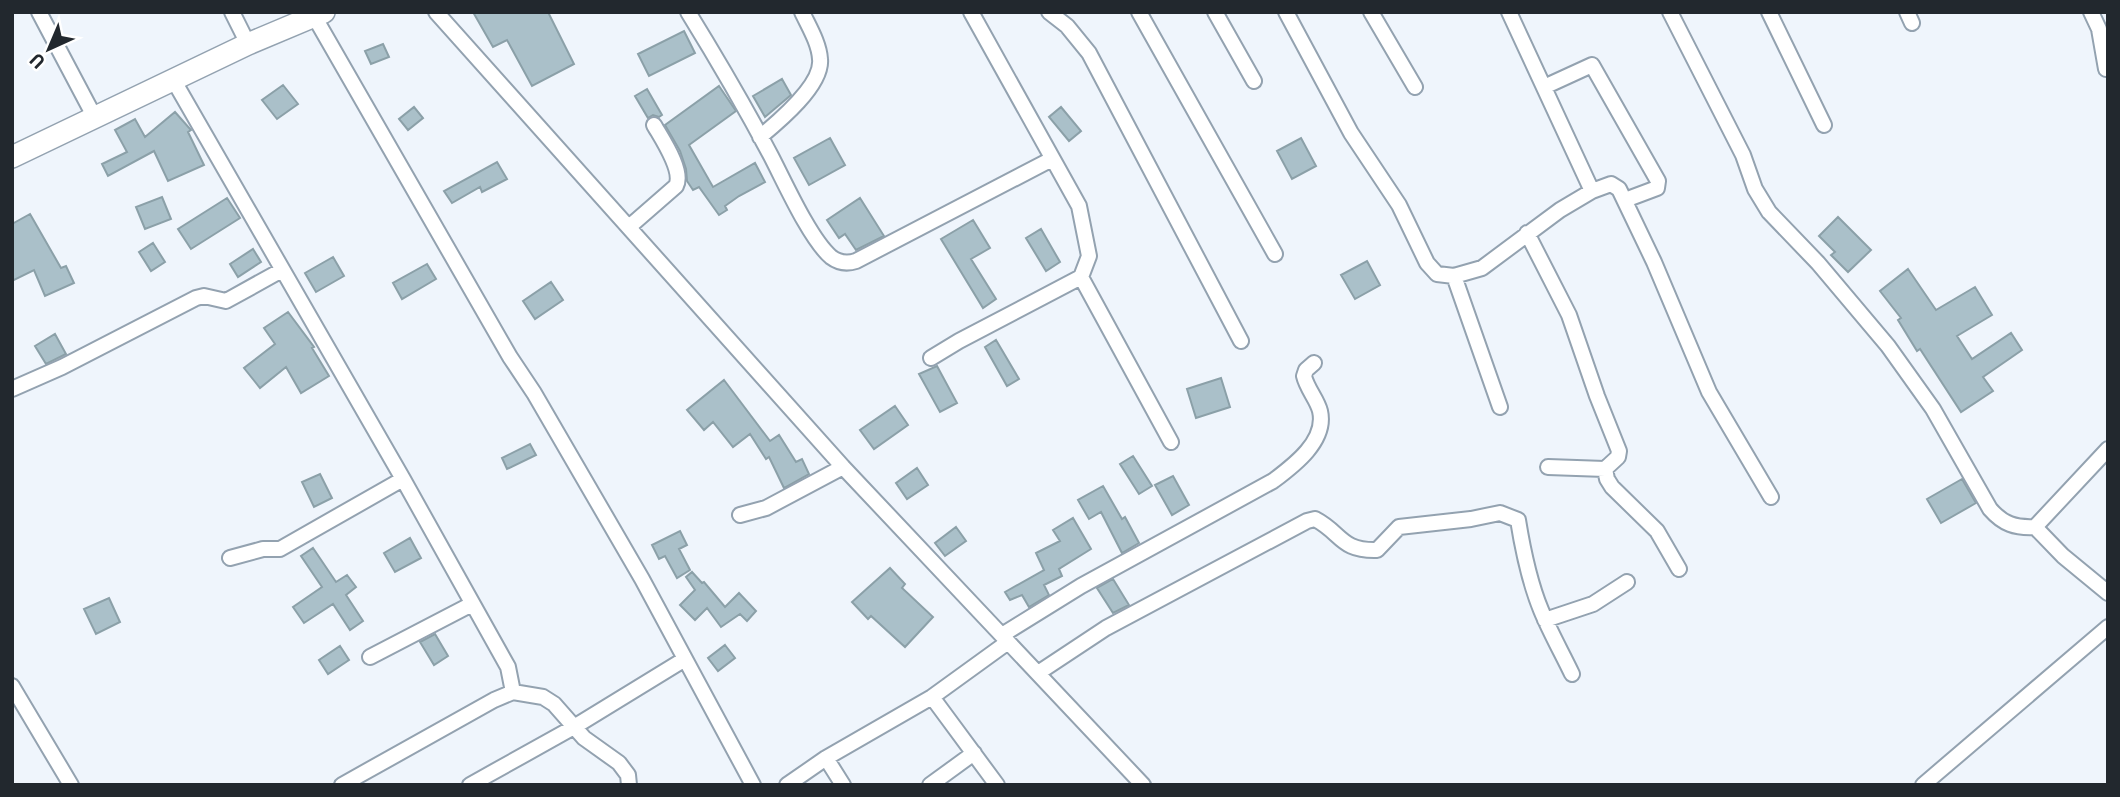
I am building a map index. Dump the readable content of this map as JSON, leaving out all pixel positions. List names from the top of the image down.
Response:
{
  "north": "bottom left"
}
